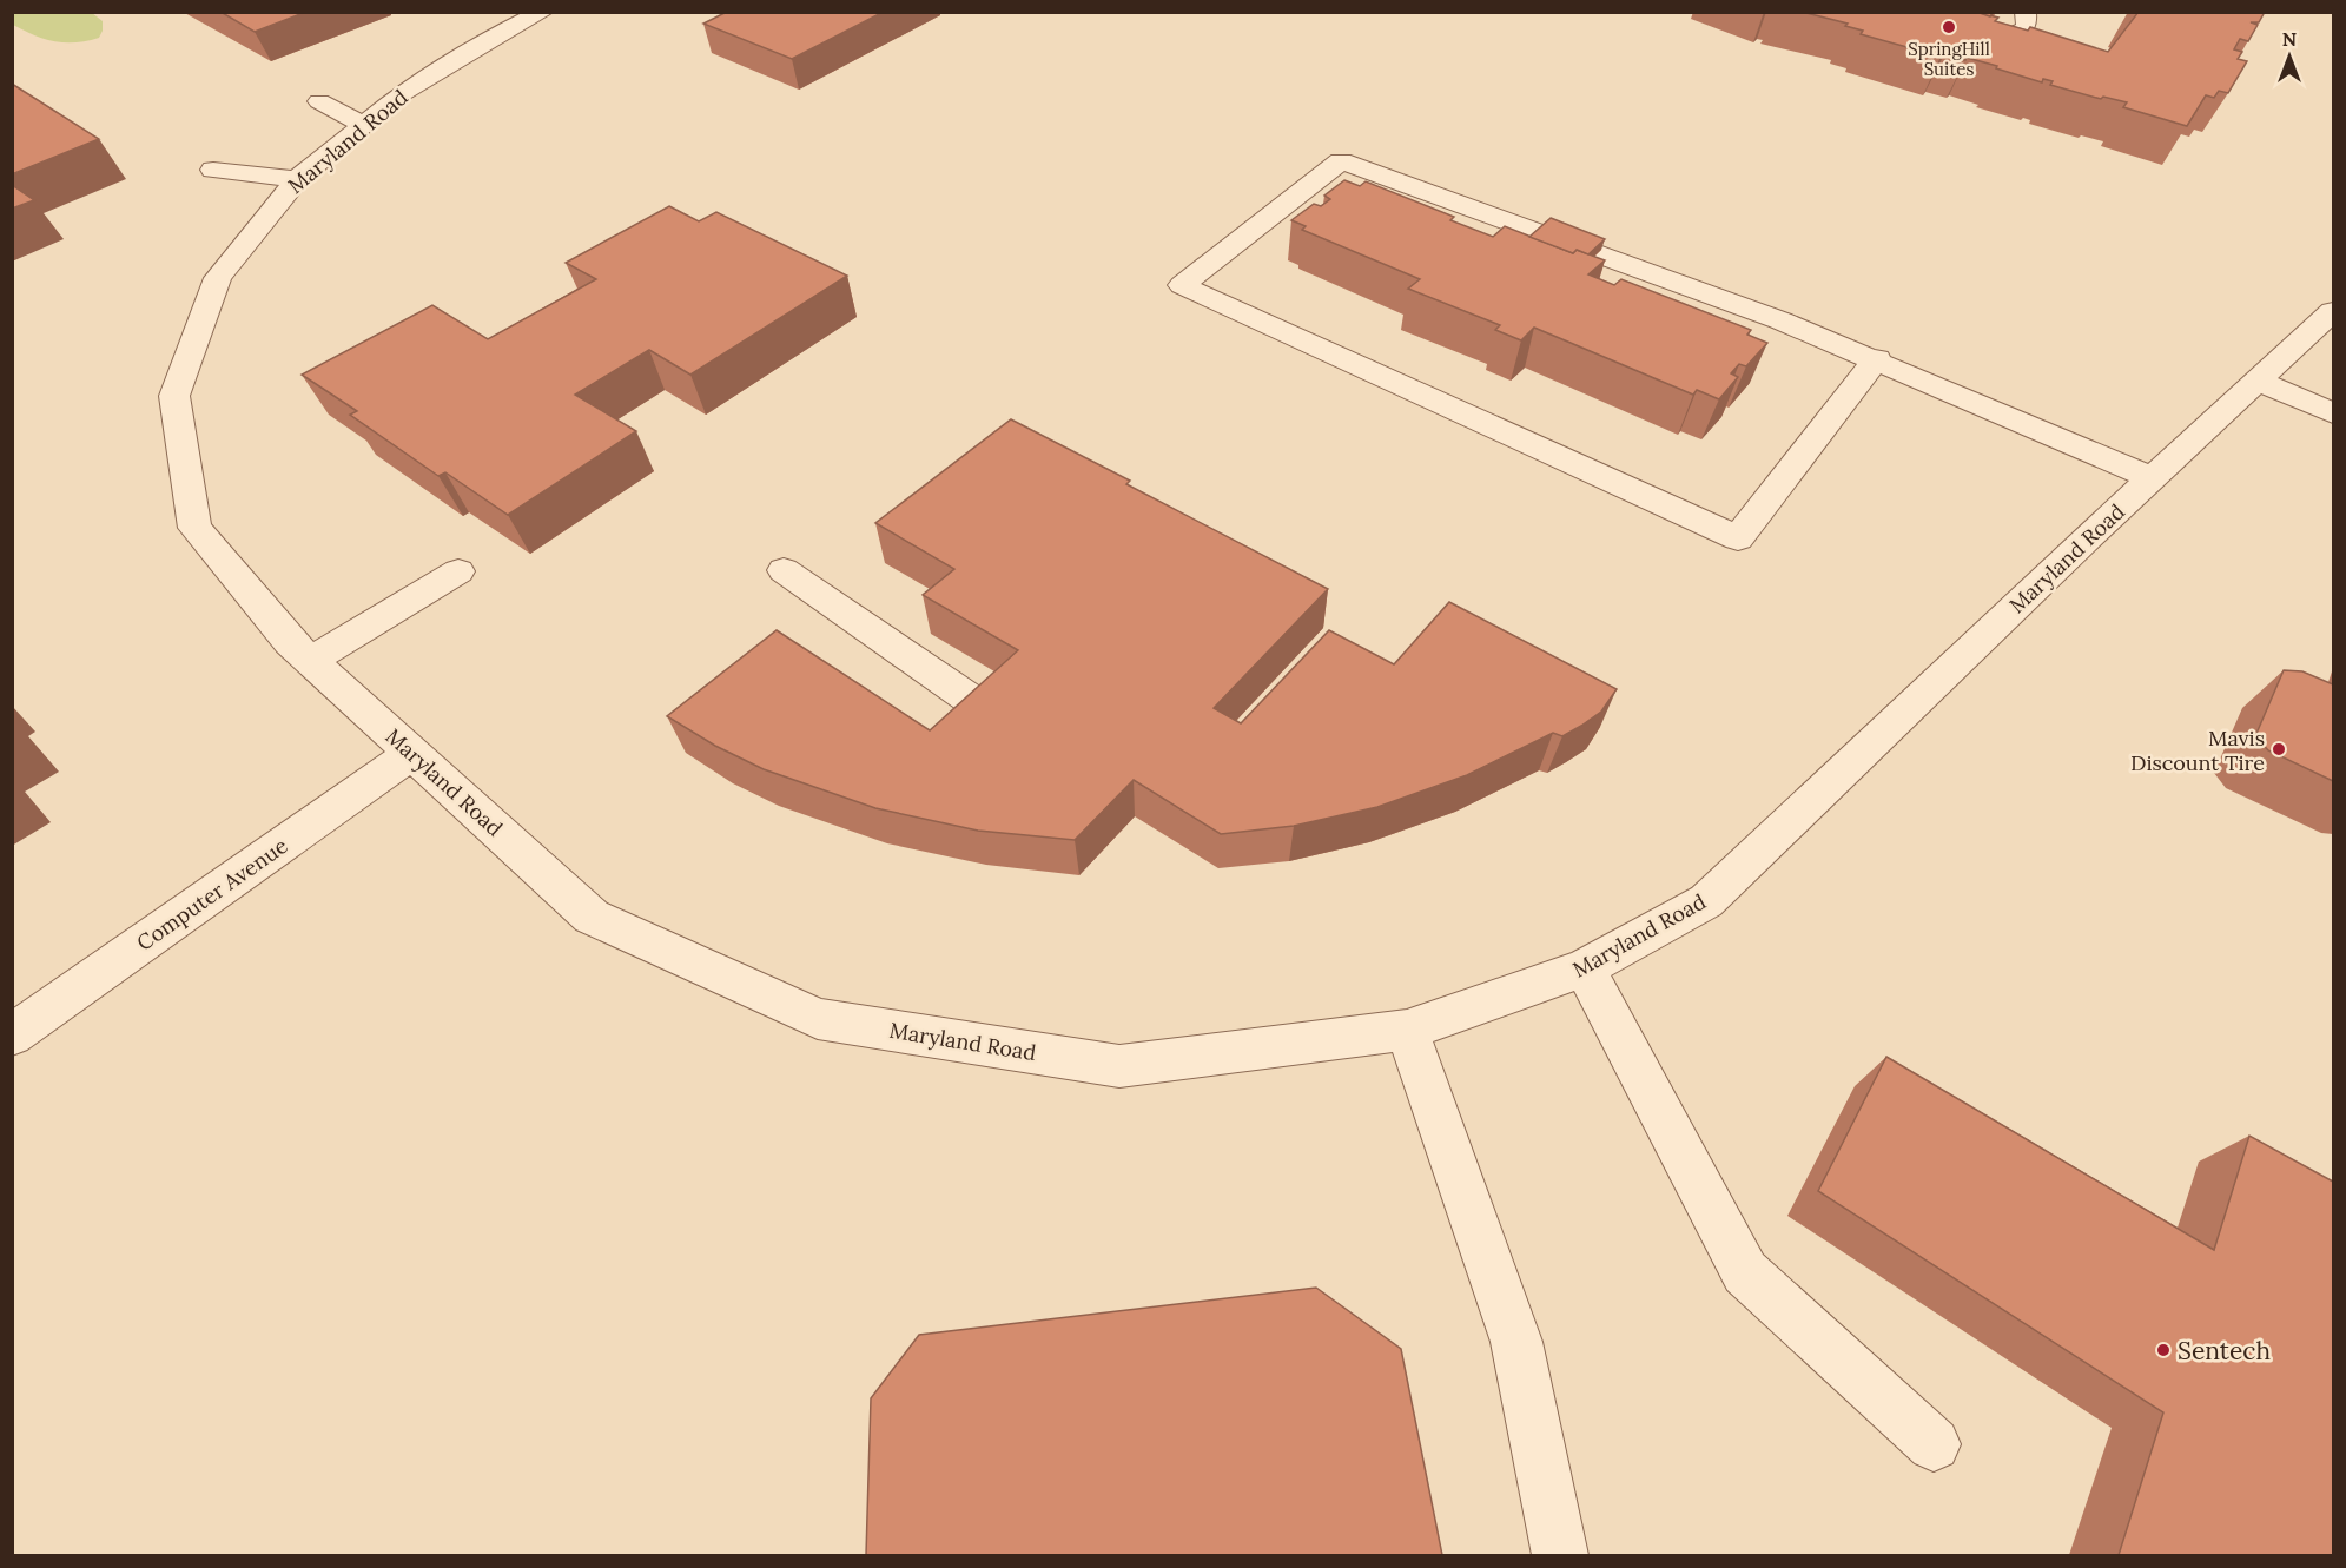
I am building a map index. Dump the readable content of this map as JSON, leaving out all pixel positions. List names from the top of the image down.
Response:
{
  "streets": {
    "street": ["Maryland Road", "Computer Avenue"]
  },
  "crossings": [
    ["Maryland Road", "Computer Avenue"]
  ],
  "places": ["SpringHill Suites", "Mavis Discount Tire", "Sentech"],
  "north": "top"
}
